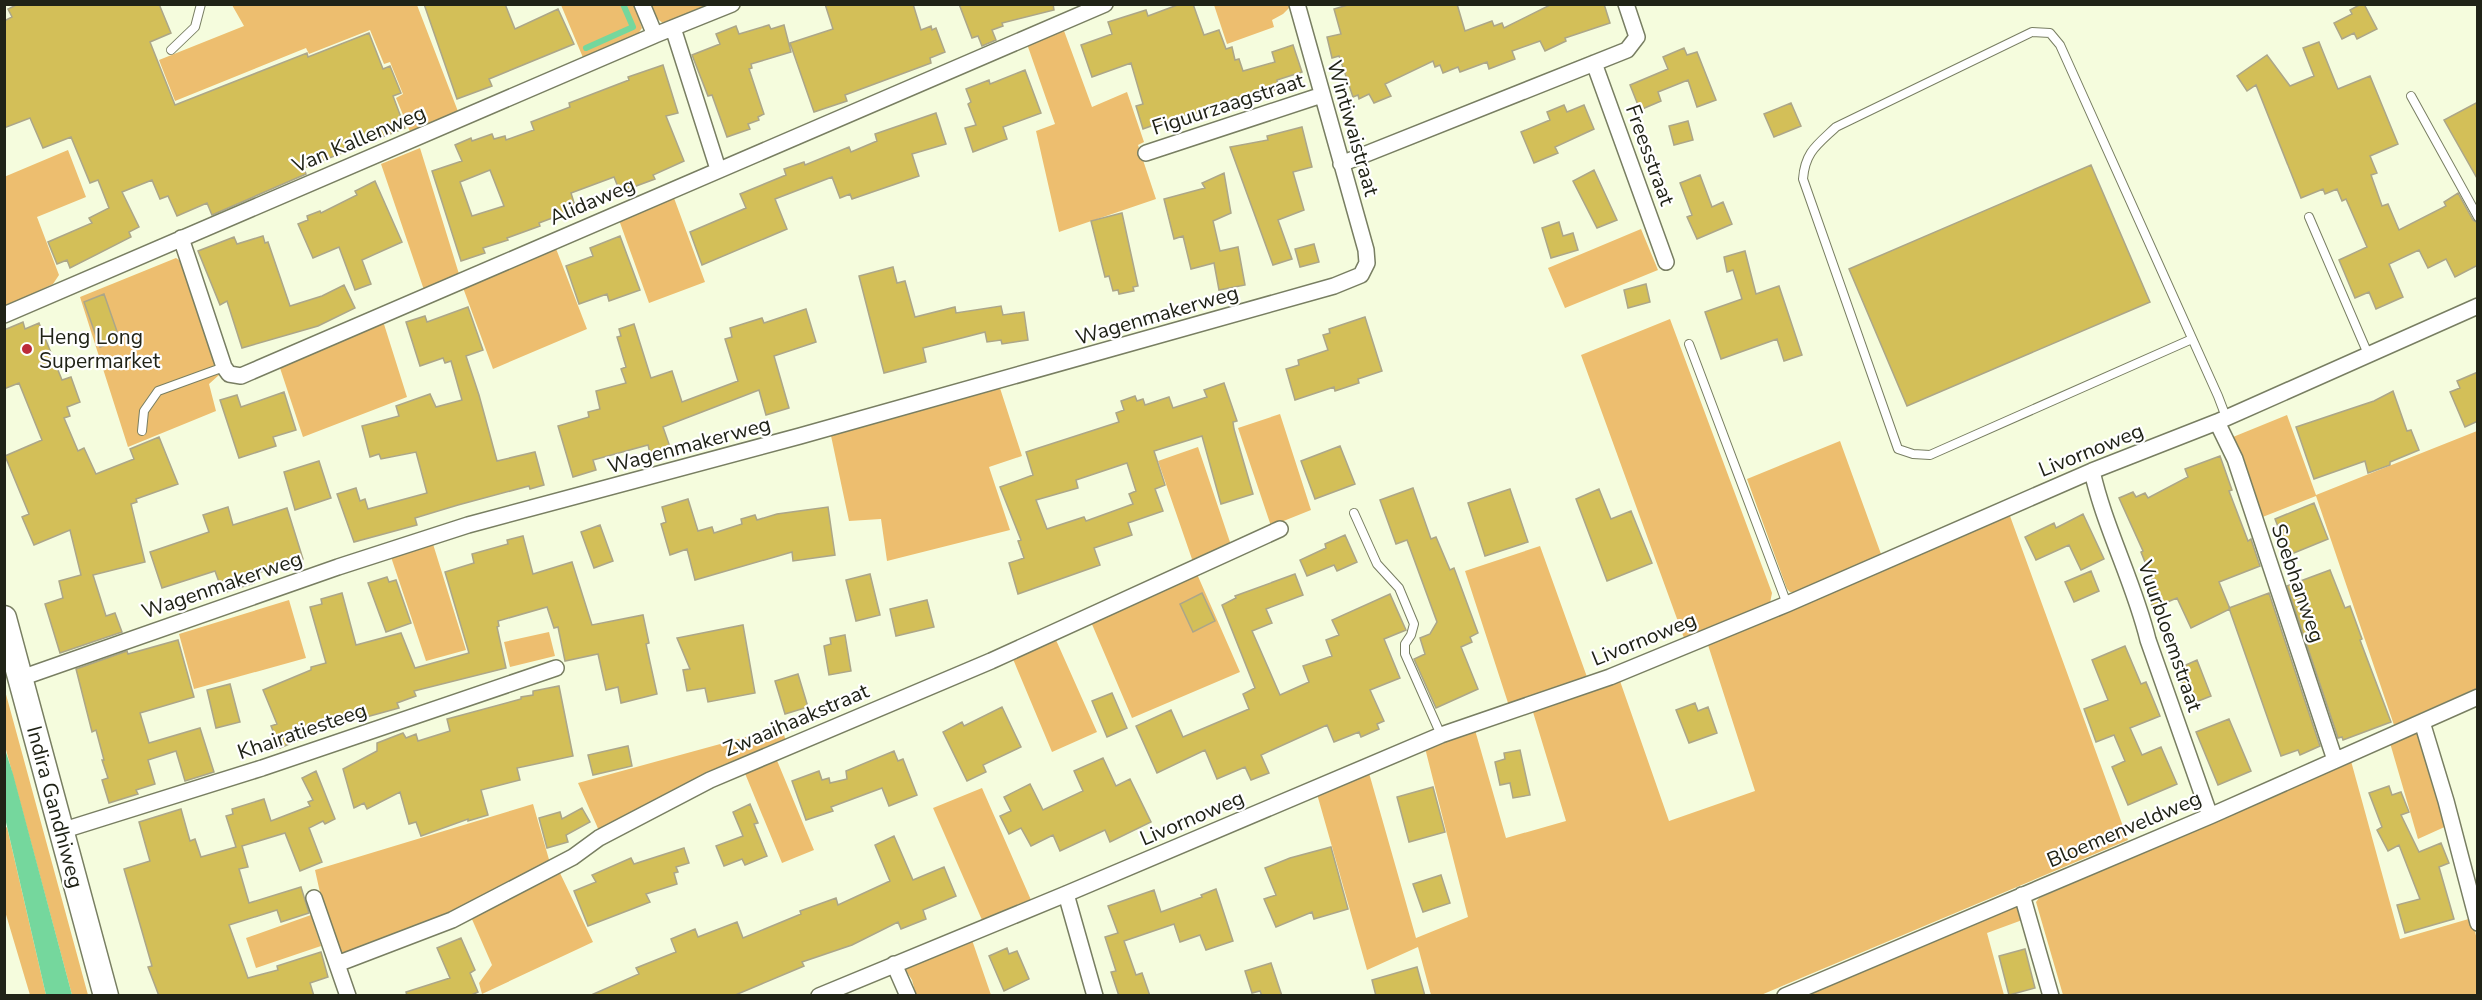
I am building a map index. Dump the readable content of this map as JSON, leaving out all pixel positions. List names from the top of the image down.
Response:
{
  "streets": {
    "main road": ["Indira Gandhiweg"],
    "street": [
      "Figuurzaagstraat",
      "Wintiwaistraat",
      "Van Kallenweg",
      "Freesstraat",
      "Alidaweg",
      "Wagenmakerweg",
      "Livornoweg",
      "Soebhanweg",
      "Vuurbloemstraat",
      "Zwaaihaakstraat",
      "Khairatiesteeg",
      "Bloemenveldweg"
    ]
  },
  "crossings": [
    ["Figuurzaagstraat", "Wintiwaistraat"],
    ["Wintiwaistraat", "Wagenmakerweg"],
    ["Wagenmakerweg", "Indira Gandhiweg"],
    ["Livornoweg", "Soebhanweg"],
    ["Livornoweg", "Vuurbloemstraat"],
    ["Soebhanweg", "Bloemenveldweg"],
    ["Vuurbloemstraat", "Bloemenveldweg"],
    ["Khairatiesteeg", "Indira Gandhiweg"]
  ],
  "places": ["Heng Long Supermarket"]
}
